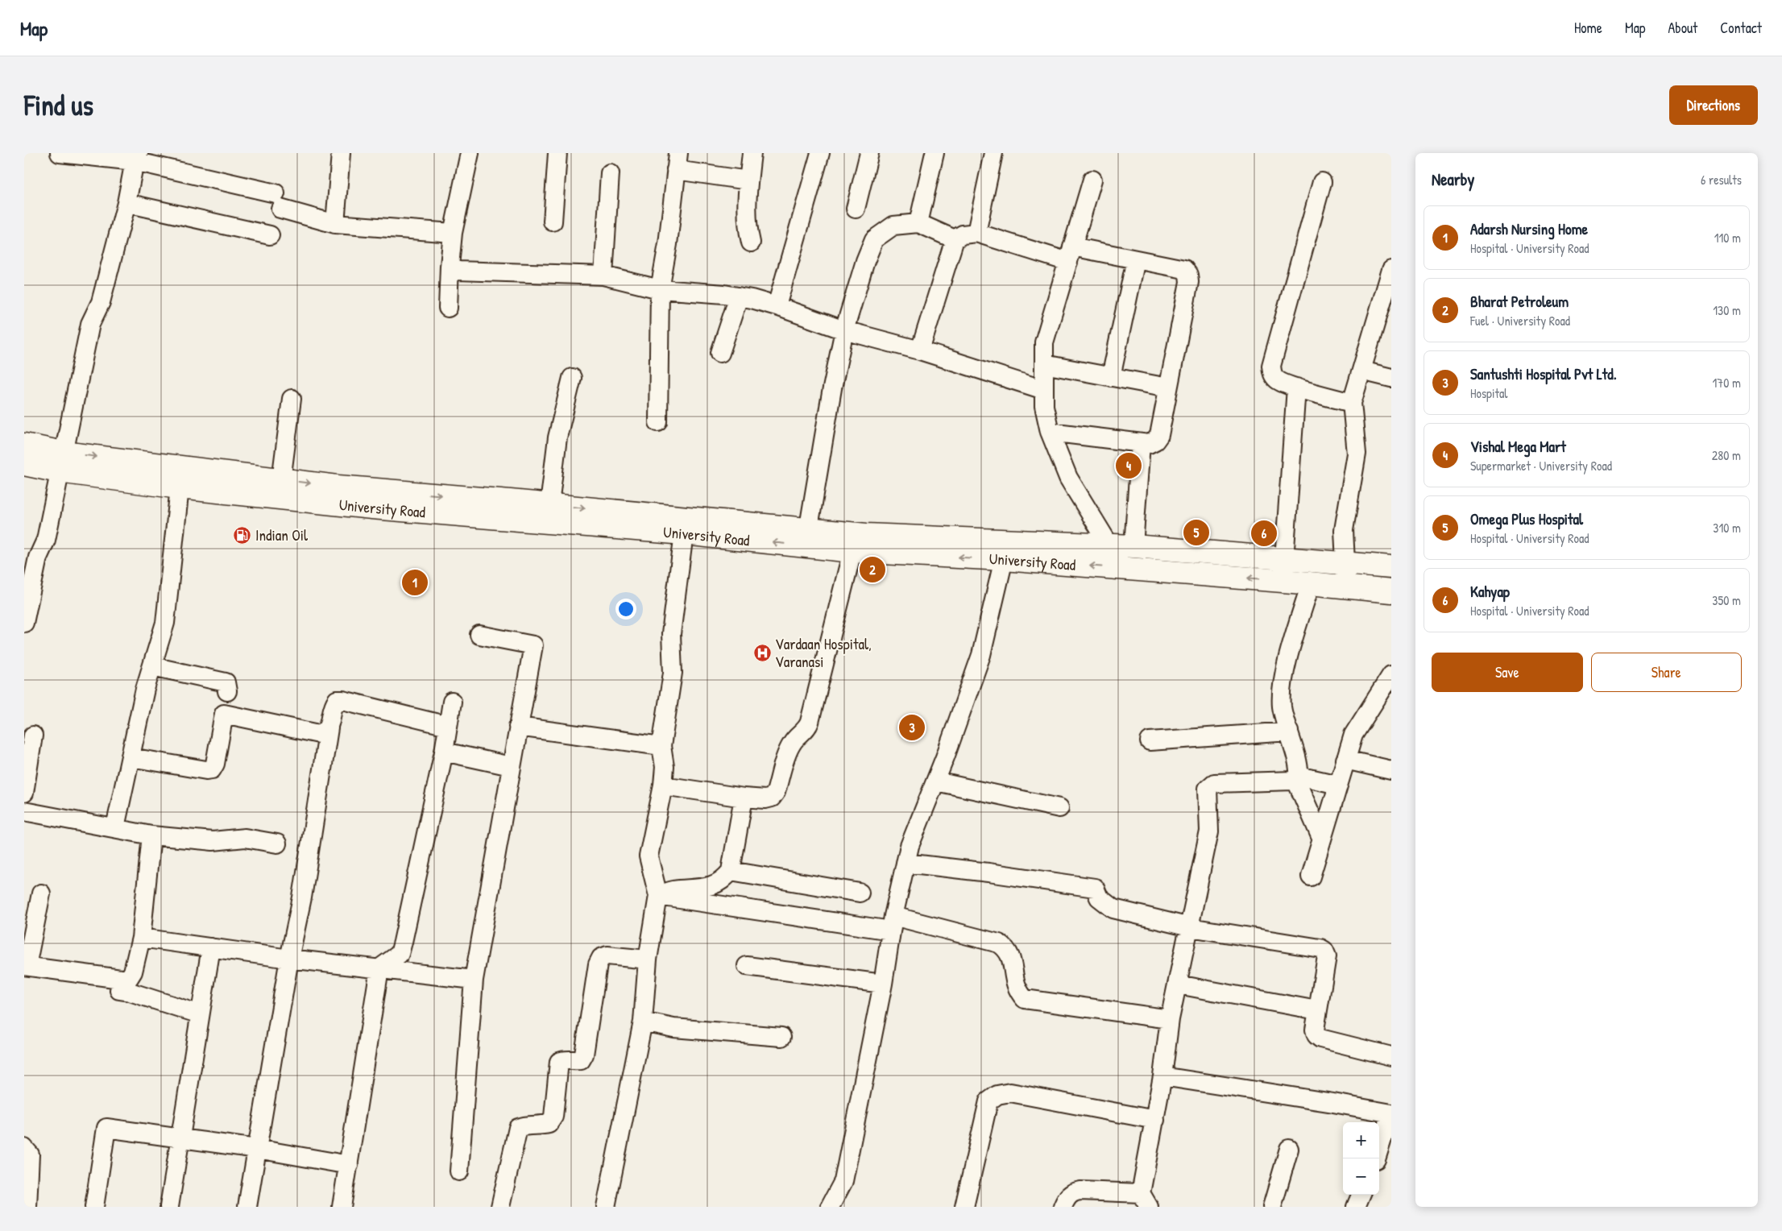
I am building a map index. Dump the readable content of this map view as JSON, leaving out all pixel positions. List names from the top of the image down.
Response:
{
  "streets": {
    "main road": ["University Road"]
  },
  "places": {
    "fuel station": ["Indian Oil"],
    "hospital": ["Vardaan Hospital, Varanasi"]
  },
  "page": {
    "header": "Map",
    "nav": [
      "Home",
      "Map",
      "About",
      "Contact"
    ],
    "buttons": [
      "Directions",
      ["Save", "Share"]
    ],
    "title": "Find us",
    "heading": ["Nearby", "6 results"],
    "list": [
      {
        "mark": "1",
        "name": "Adarsh Nursing Home",
        "note": "Hospital · University Road",
        "value": "110 m"
      },
      {
        "mark": "2",
        "name": "Bharat Petroleum",
        "note": "Fuel · University Road",
        "value": "130 m"
      },
      {
        "mark": "3",
        "name": "Santushti Hospital Pvt Ltd.",
        "note": "Hospital",
        "value": "170 m"
      },
      {
        "mark": "4",
        "name": "Vishal Mega Mart",
        "note": "Supermarket · University Road",
        "value": "280 m"
      },
      {
        "mark": "5",
        "name": "Omega Plus Hospital",
        "note": "Hospital · University Road",
        "value": "310 m"
      },
      {
        "mark": "6",
        "name": "Kahyap",
        "note": "Hospital · University Road",
        "value": "350 m"
      }
    ],
    "pins": [
      "4",
      "5",
      "6",
      "2",
      "1",
      "3"
    ],
    "map_buttons": ["+", "−"]
  }
}
